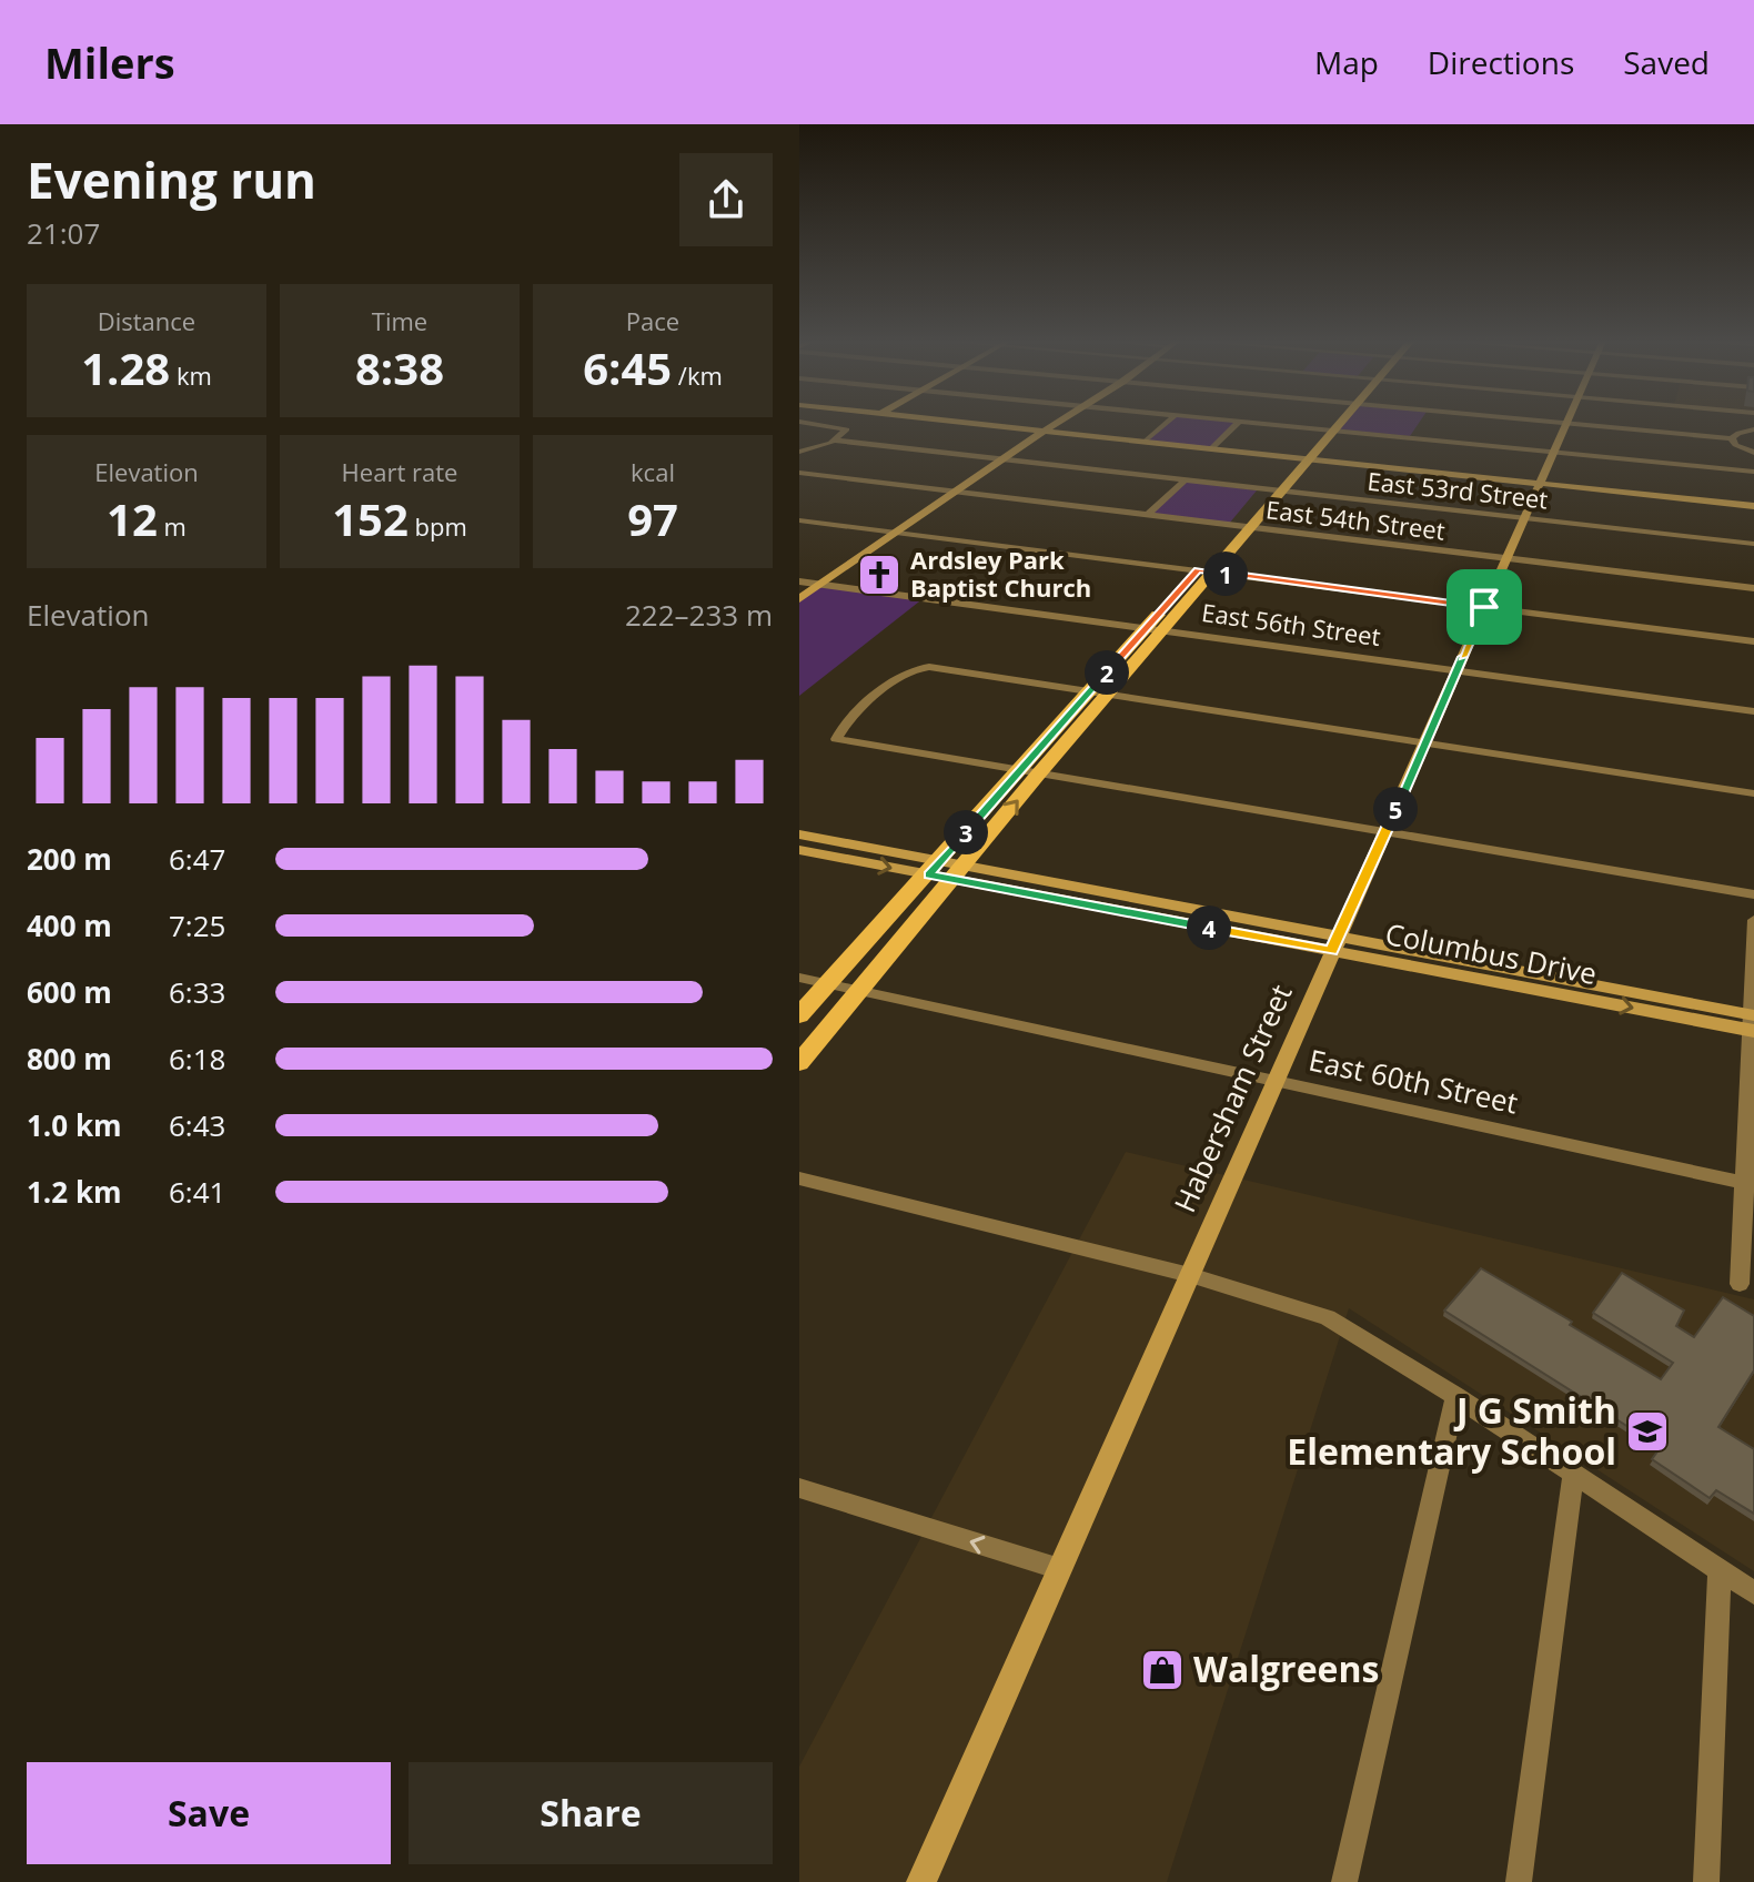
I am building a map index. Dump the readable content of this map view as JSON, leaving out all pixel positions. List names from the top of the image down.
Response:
{
  "streets": {
    "street": [
      "East 53rd Street",
      "East 54th Street",
      "East 56th Street",
      "Columbus Drive",
      "East 60th Street",
      "Habersham Street"
    ]
  },
  "crossings": [
    ["East 53rd Street", "Habersham Street"],
    ["East 54th Street", "Habersham Street"],
    ["East 56th Street", "Habersham Street"],
    ["Columbus Drive", "Habersham Street"],
    ["East 60th Street", "Habersham Street"]
  ],
  "places": {
    "church": ["Ardsley Park Baptist Church"],
    "school or university": ["J G Smith Elementary School"],
    "shop": ["Walgreens"]
  },
  "page": {
    "header": "Milers",
    "nav": ["Map", "Directions", "Saved"],
    "heading": ["Evening run", "21:07"],
    "stats": [
      ["Distance", "1.28 km"],
      ["Time", "8:38"],
      ["Pace", "6:45 /km"],
      ["Elevation", "12 m"],
      ["Heart rate", "152 bpm"],
      ["kcal", "97"]
    ],
    "pins": [
      "1",
      "2",
      "5",
      "3",
      "4"
    ],
    "chart": ["Elevation", "222–233 m"],
    "list": [
      {
        "name": "200 m",
        "note": "6:47"
      },
      {
        "name": "400 m",
        "note": "7:25"
      },
      {
        "name": "600 m",
        "note": "6:33"
      },
      {
        "name": "800 m",
        "note": "6:18"
      },
      {
        "name": "1.0 km",
        "note": "6:43"
      },
      {
        "name": "1.2 km",
        "note": "6:41"
      }
    ],
    "buttons": ["Save", "Share"]
  }
}
